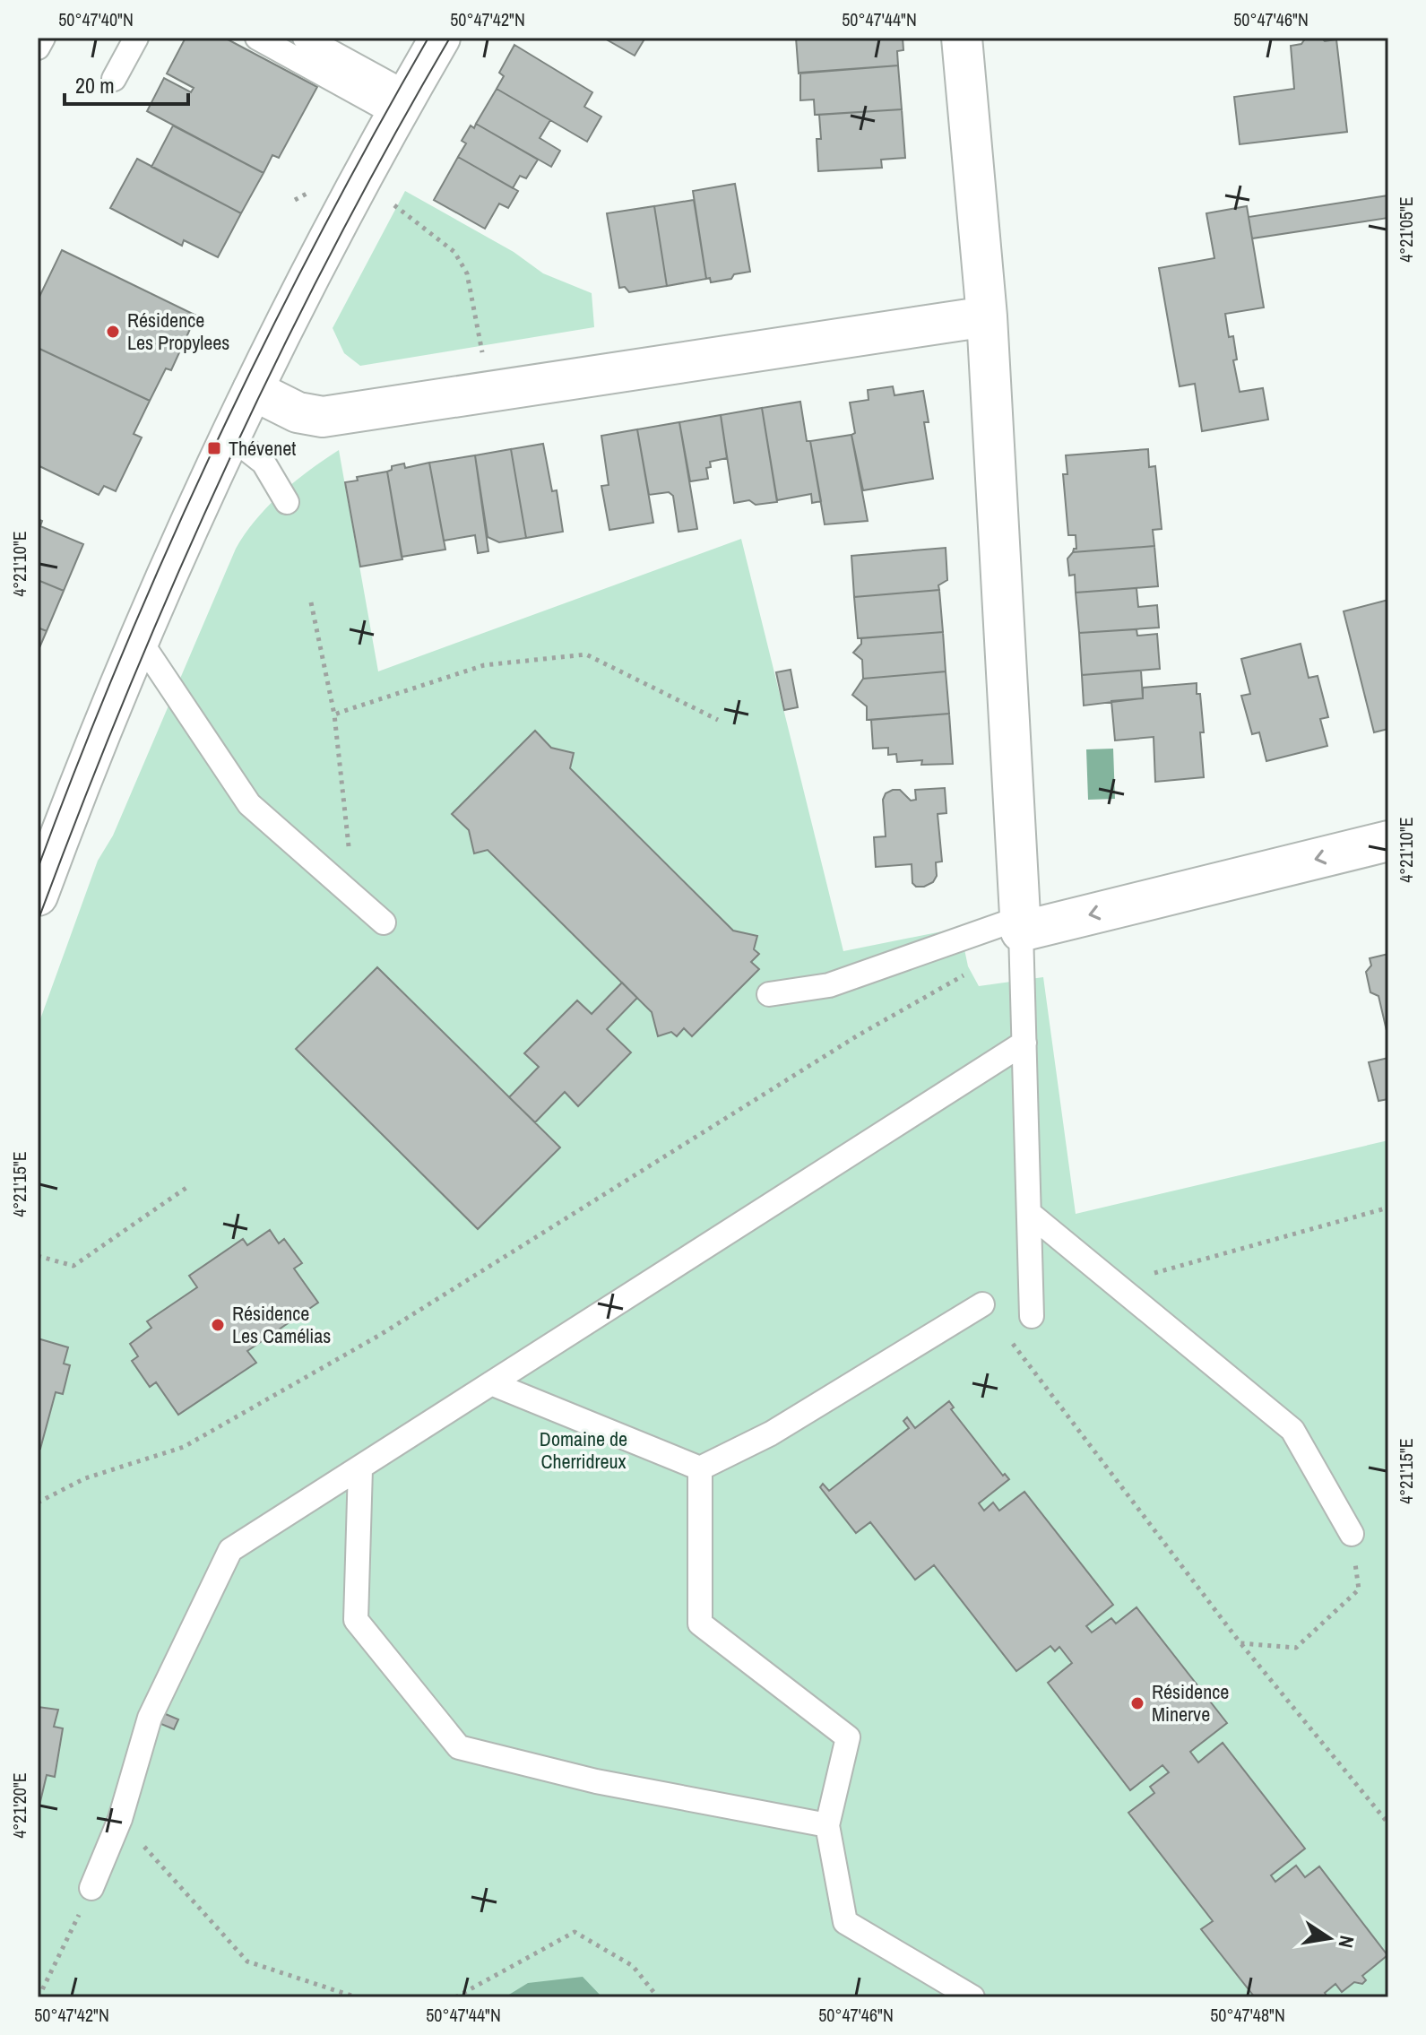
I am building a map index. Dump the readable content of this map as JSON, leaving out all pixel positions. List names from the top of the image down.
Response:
{
  "parks": ["Domaine de Cherridreux"],
  "places": {
    "other": ["Résidence Les Propylees", "Résidence Les Camélias", "Résidence Minerve"],
    "transit": ["Thévenet"]
  },
  "scale_bar": "20 m",
  "north": "right",
  "coordinates": [
    "50°47'40\"N",
    "50°47'42\"N",
    "50°47'44\"N",
    "50°47'46\"N",
    "4°21'05\"E",
    "4°21'10\"E",
    "4°21'15\"E",
    "4°21'20\"E",
    "50°47'48\"N"
  ]
}
